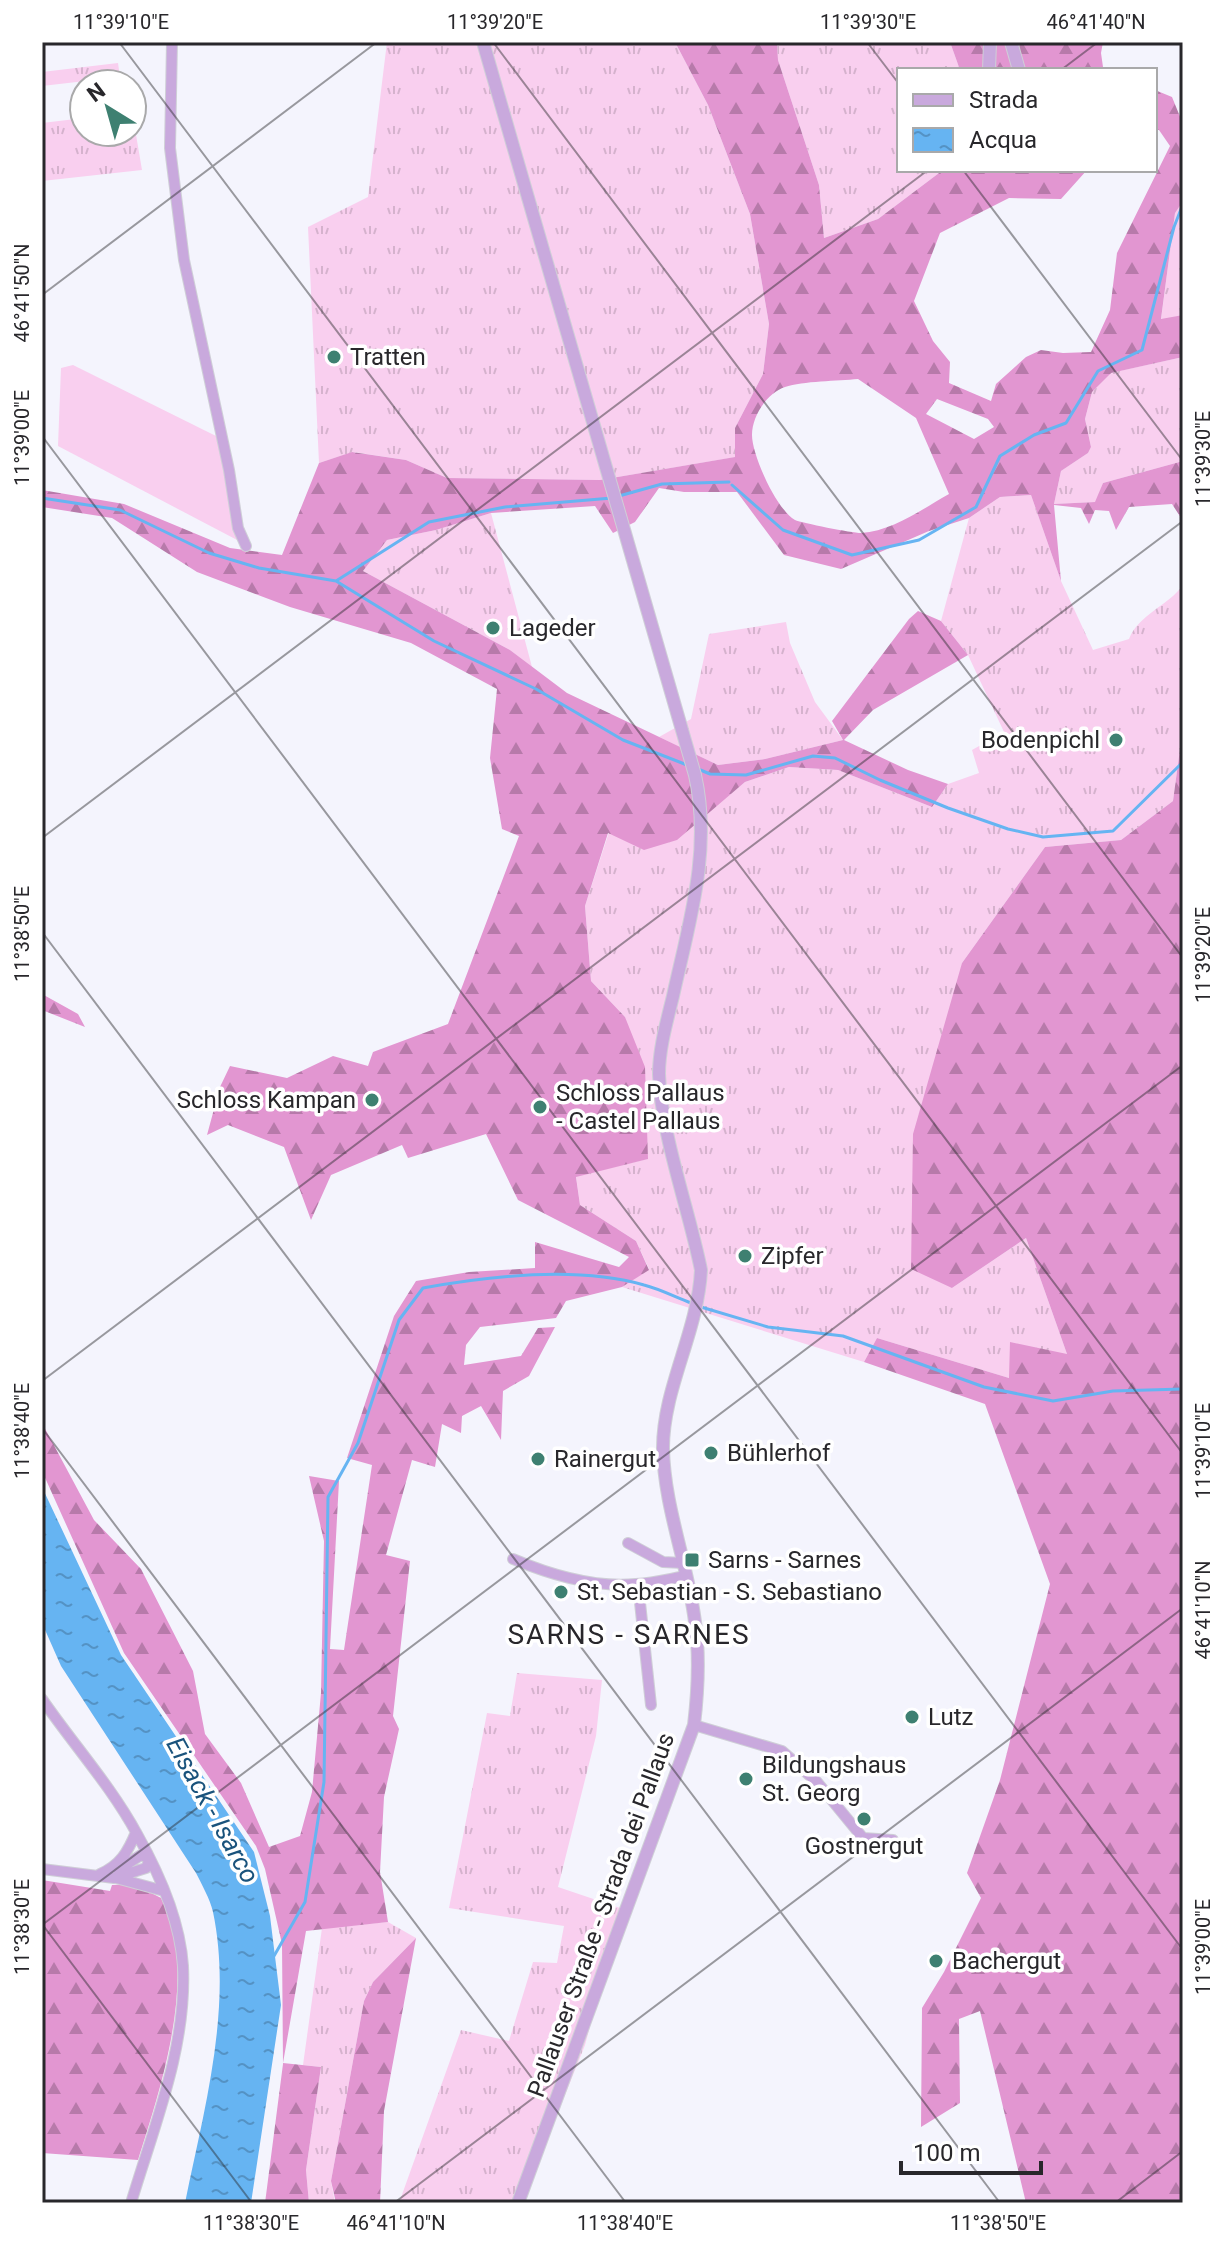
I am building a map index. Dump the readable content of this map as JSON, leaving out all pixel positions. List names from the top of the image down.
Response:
{
  "streets": {
    "street": ["Pallauser Straße - Strada dei Pallaus"]
  },
  "districts": ["SARNS - SARNES"],
  "water": ["Eisack - Isarco"],
  "places": {
    "other": [
      "Tratten",
      "Lageder",
      "Bodenpichl",
      "Schloss Kampan",
      "Schloss Pallaus - Castel Pallaus",
      "Zipfer",
      "Bühlerhof",
      "Rainergut",
      "St. Sebastian - S. Sebastiano",
      "Lutz",
      "Bildungshaus St. Georg",
      "Gostnergut",
      "Bachergut"
    ],
    "transit": ["Sarns - Sarnes"]
  },
  "legend": ["Strada", "Acqua"],
  "scale_bar": "100 m",
  "north": "top left",
  "coordinates": [
    "11°39'10\"E",
    "11°39'20\"E",
    "11°39'30\"E",
    "46°41'40\"N",
    "46°41'50\"N",
    "11°39'00\"E",
    "11°38'50\"E",
    "11°38'40\"E",
    "46°41'10\"N",
    "11°38'30\"E"
  ]
}
